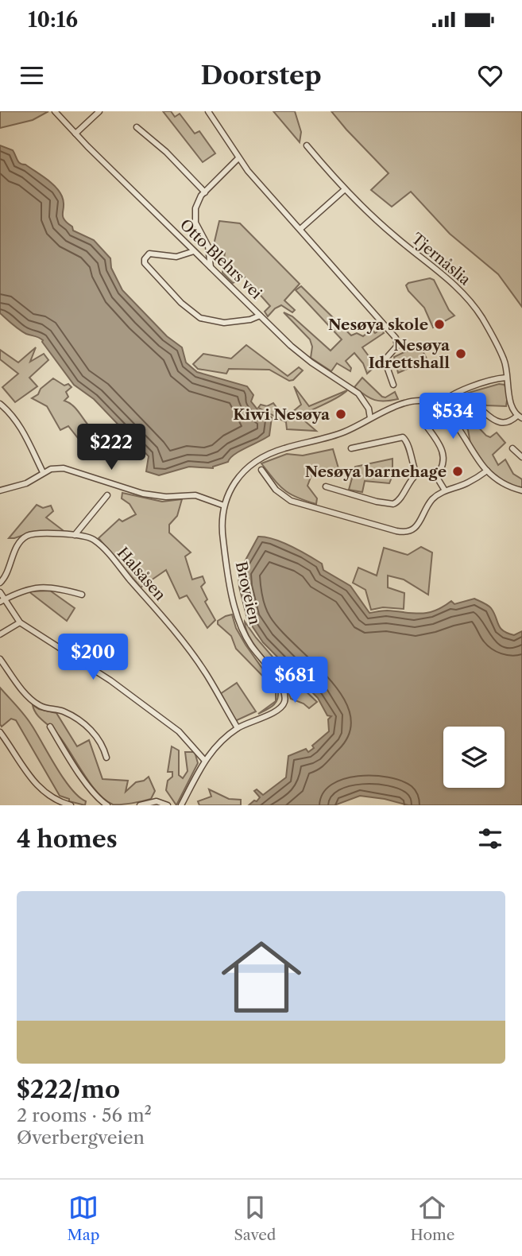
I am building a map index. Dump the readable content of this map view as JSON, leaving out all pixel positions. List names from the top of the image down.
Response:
{
  "streets": {
    "street": [
      "Otto Blehrs vei",
      "Tjernåslia",
      "Halsåsen",
      "Broveien"
    ]
  },
  "crossings": [
    ["Otto Blehrs vei", "Broveien"],
    ["Halsåsen", "Broveien"]
  ],
  "places": [
    "Nesøya skole",
    "Nesøya Idrettshall",
    "Kiwi Nesøya",
    "Nesøya barnehage"
  ],
  "page": {
    "status": "10:16",
    "header": "Doorstep",
    "price": [
      "$534",
      "$222",
      "$200",
      "$681"
    ],
    "heading": "4 homes",
    "list": [
      {
        "name": "$222/mo",
        "note": "2 rooms · 56 m² · Øverbergveien"
      }
    ],
    "tabs": ["Map", "Saved", "Home"]
  }
}
